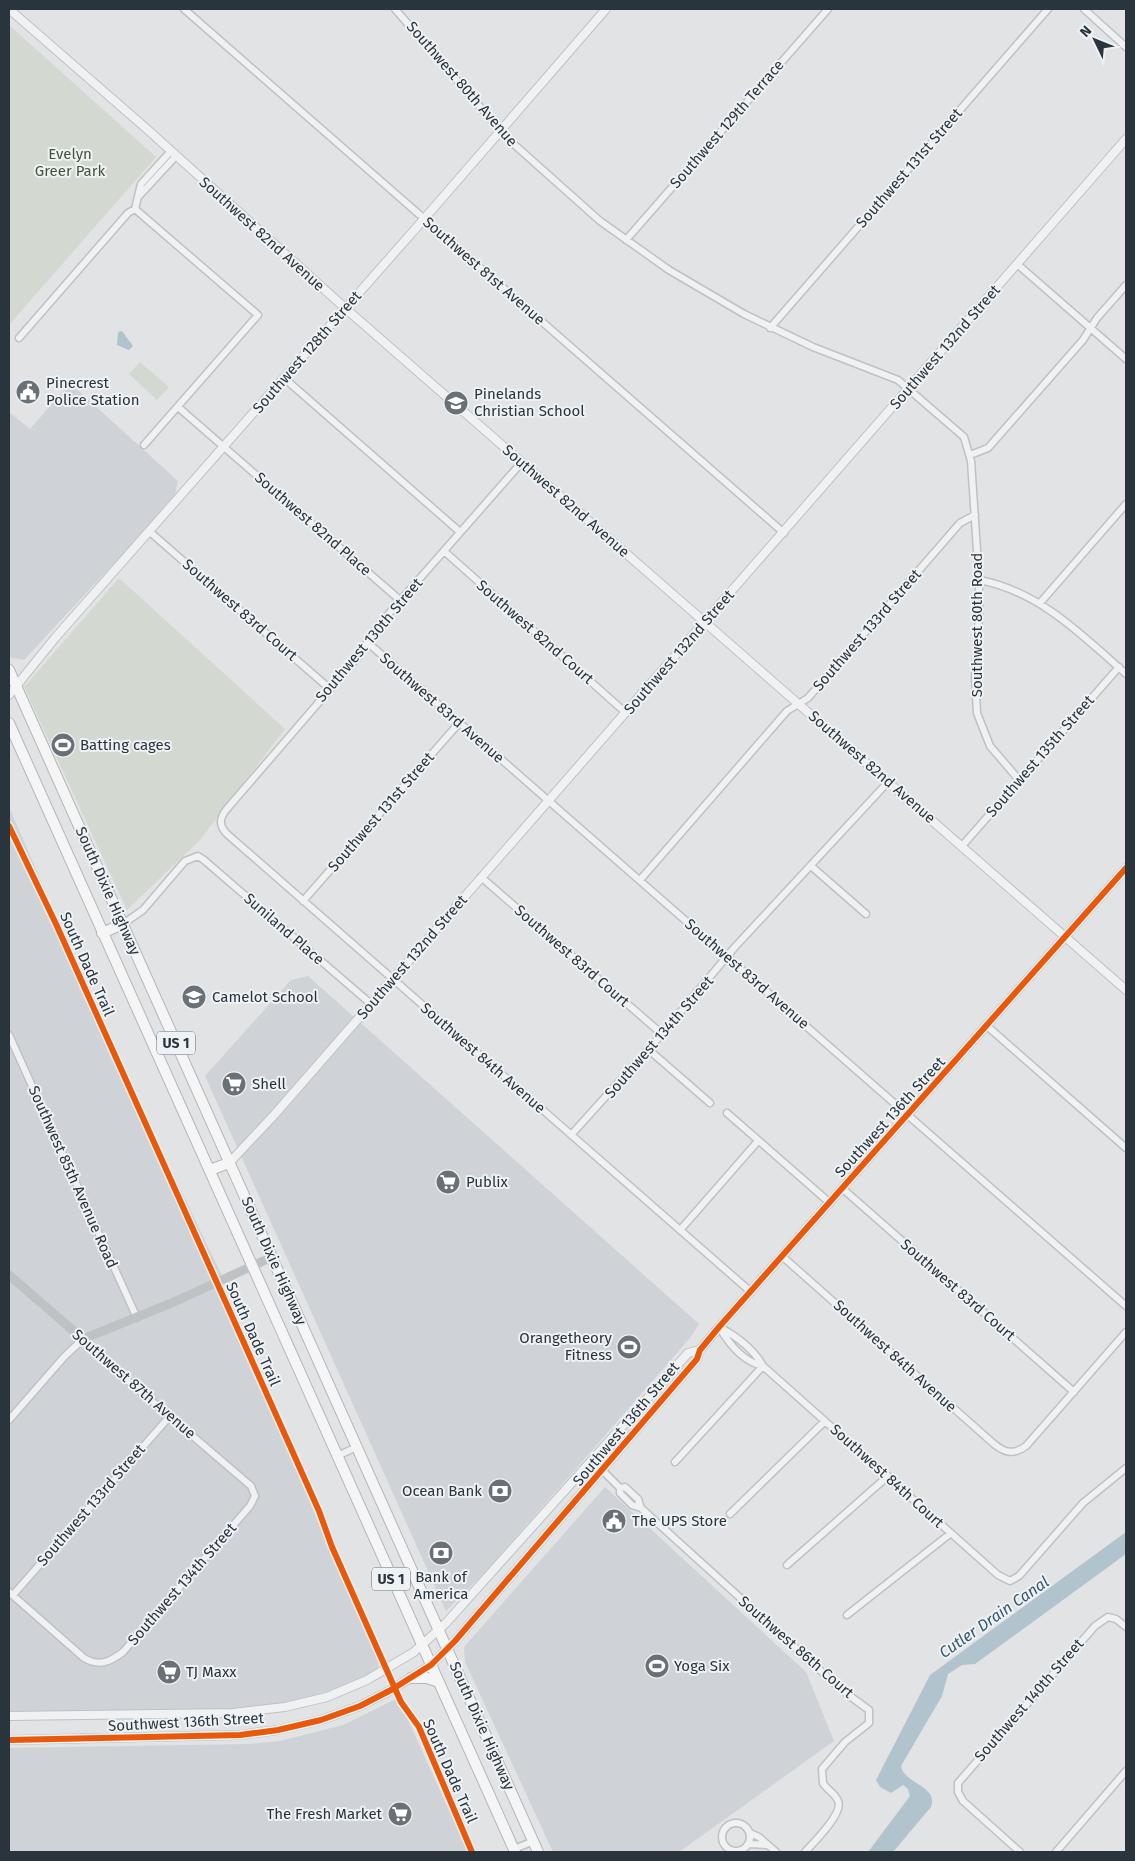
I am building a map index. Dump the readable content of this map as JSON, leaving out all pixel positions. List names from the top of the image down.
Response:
{
  "streets": {
    "highway": ["South Dixie Highway", "US 1"],
    "main road": ["Southwest 87th Avenue"],
    "street": [
      "Southwest 80th Avenue",
      "Southwest 129th Terrace",
      "Southwest 131st Street",
      "Southwest 82nd Avenue",
      "Southwest 81st Avenue",
      "Southwest 132nd Street",
      "Southwest 128th Street",
      "Southwest 82nd Place",
      "Southwest 83rd Court",
      "Southwest 80th Road",
      "Southwest 133rd Street",
      "Southwest 82nd Court",
      "Southwest 130th Street",
      "Southwest 83rd Avenue",
      "Southwest 135th Street",
      "Suniland Place",
      "Southwest 134th Street",
      "Southwest 84th Avenue",
      "Southwest 136th Street",
      "Southwest 85th Avenue Road",
      "Southwest 84th Court",
      "Southwest 86th Court",
      "Southwest 140th Street"
    ],
    "cycle path": ["South Dade Trail"]
  },
  "crossings": [
    ["Southwest 80th Avenue", "Southwest 129th Terrace"],
    ["Southwest 80th Avenue", "Southwest 131st Street"],
    ["Southwest 80th Avenue", "Southwest 132nd Street"],
    ["Southwest 80th Avenue", "Southwest 128th Street"],
    ["Southwest 80th Avenue", "Southwest 80th Road"],
    ["Southwest 131st Street", "Southwest 83rd Avenue"],
    ["Southwest 131st Street", "Southwest 84th Avenue"],
    ["Southwest 82nd Avenue", "Southwest 132nd Street"],
    ["Southwest 82nd Avenue", "Southwest 128th Street"],
    ["Southwest 82nd Avenue", "Southwest 133rd Street"],
    ["Southwest 82nd Avenue", "Southwest 130th Street"],
    ["Southwest 82nd Avenue", "Southwest 135th Street"],
    ["Southwest 82nd Avenue", "Southwest 134th Street"],
    ["Southwest 82nd Avenue", "Southwest 136th Street"],
    ["Southwest 81st Avenue", "Southwest 132nd Street"],
    ["Southwest 81st Avenue", "Southwest 128th Street"],
    ["Southwest 132nd Street", "Southwest 83rd Court"],
    ["Southwest 132nd Street", "Southwest 82nd Court"],
    ["Southwest 132nd Street", "Southwest 83rd Avenue"],
    ["Southwest 132nd Street", "South Dixie Highway"],
    ["Southwest 132nd Street", "Suniland Place"],
    ["Southwest 132nd Street", "Southwest 84th Avenue"],
    ["Southwest 128th Street", "Southwest 82nd Place"],
    ["Southwest 128th Street", "Southwest 83rd Court"],
    ["Southwest 128th Street", "South Dixie Highway"],
    ["Southwest 82nd Place", "Southwest 130th Street"],
    ["Southwest 83rd Court", "Southwest 130th Street"],
    ["Southwest 83rd Court", "Southwest 134th Street"],
    ["Southwest 83rd Court", "Southwest 84th Avenue"],
    ["Southwest 83rd Court", "Southwest 136th Street"],
    ["Southwest 80th Road", "Southwest 133rd Street"],
    ["Southwest 80th Road", "Southwest 135th Street"],
    ["Southwest 133rd Street", "Southwest 83rd Avenue"],
    ["Southwest 133rd Street", "Southwest 134th Street"],
    ["Southwest 133rd Street", "Southwest 87th Avenue"],
    ["Southwest 82nd Court", "Southwest 130th Street"],
    ["Southwest 130th Street", "Southwest 83rd Avenue"],
    ["Southwest 130th Street", "Southwest 84th Avenue"],
    ["Southwest 83rd Avenue", "Southwest 134th Street"],
    ["Southwest 83rd Avenue", "Southwest 136th Street"],
    ["South Dixie Highway", "Suniland Place"],
    ["South Dixie Highway", "Southwest 136th Street"],
    ["Southwest 134th Street", "Southwest 84th Avenue"],
    ["Southwest 134th Street", "Southwest 87th Avenue"],
    ["Southwest 84th Avenue", "Southwest 136th Street"],
    ["Southwest 136th Street", "Southwest 84th Court"],
    ["Southwest 136th Street", "Southwest 86th Court"]
  ],
  "water": ["Cutler Drain Canal"],
  "parks": ["Evelyn Greer Park"],
  "places": {
    "public building": ["Pinecrest Police Station", "The UPS Store"],
    "school or university": ["Pinelands Christian School", "Camelot School"],
    "sports": ["Batting cages", "Orangetheory Fitness", "Yoga Six"],
    "supermarket": [
      "Shell",
      "Publix",
      "TJ Maxx",
      "The Fresh Market"
    ],
    "bank": ["Ocean Bank", "Bank of America"]
  },
  "north": "top left"
}
